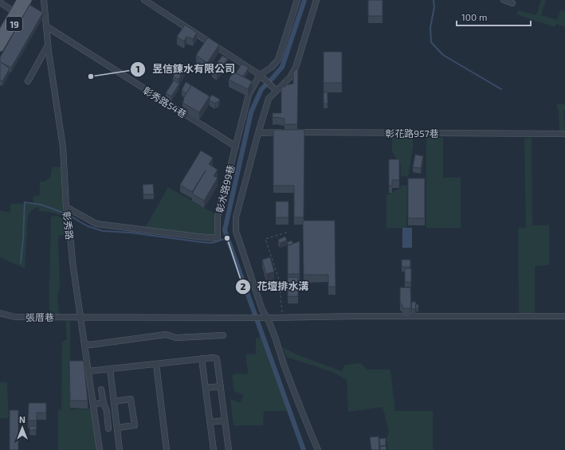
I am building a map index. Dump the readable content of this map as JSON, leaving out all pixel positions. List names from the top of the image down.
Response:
{
  "streets": {
    "main road": ["19"],
    "street": [
      "彰秀路54巷",
      "彰花路957巷",
      "彰水路99巷",
      "彰秀路",
      "張厝巷"
    ]
  },
  "crossings": [
    ["彰秀路54巷", "彰水路99巷"],
    ["彰秀路54巷", "彰秀路"],
    ["彰水路99巷", "彰秀路"],
    ["彰秀路", "張厝巷"]
  ],
  "places": ["昱信鍊水有限公司", "花壇排水溝"],
  "scale_bar": "100 m",
  "north": "top"
}
